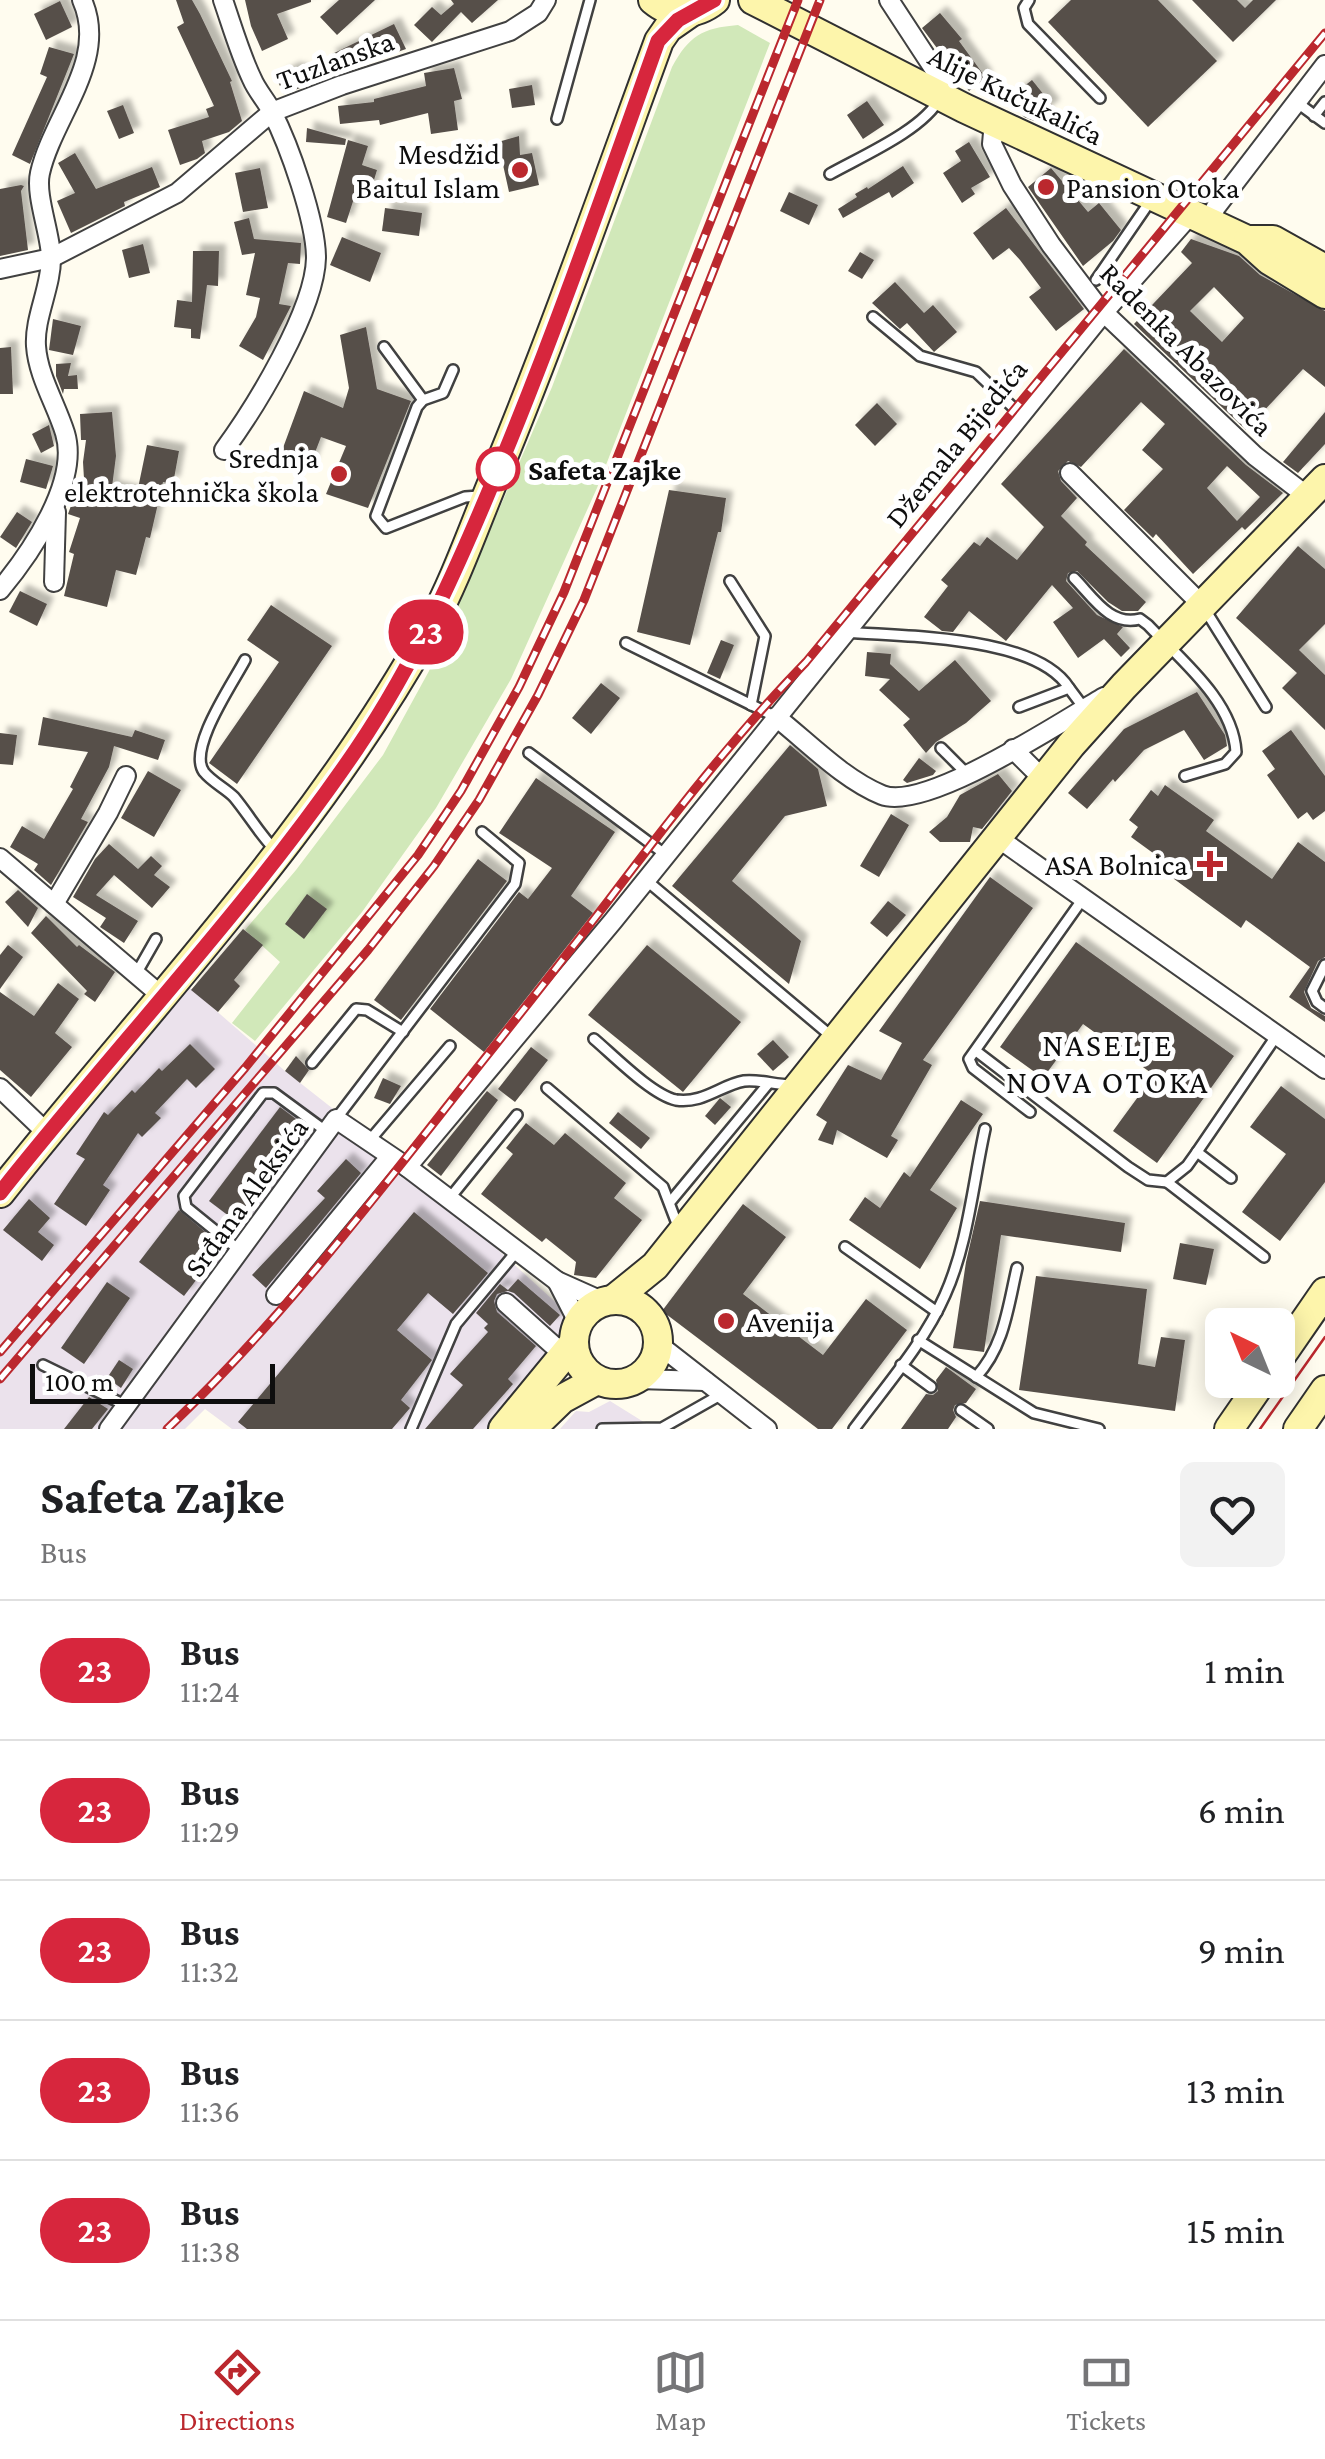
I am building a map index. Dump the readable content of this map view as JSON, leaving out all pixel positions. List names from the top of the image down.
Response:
{
  "streets": {
    "main road": ["Alije Kučukalića"],
    "street": [
      "Tuzlanska",
      "Radenka Abazovića",
      "Džemala Bijedića",
      "Srđana Aleksića"
    ]
  },
  "crossings": [
    ["Alije Kučukalića", "Radenka Abazovića"],
    ["Alije Kučukalića", "Džemala Bijedića"],
    ["Radenka Abazovića", "Džemala Bijedića"],
    ["Džemala Bijedića", "Srđana Aleksića"]
  ],
  "districts": ["NASELJE NOVA OTOKA"],
  "places": {
    "other": [
      "Mesdžid Baitul Islam",
      "Pansion Otoka",
      "Safeta Zajke",
      "Srednja elektrotehnička škola",
      "Avenija"
    ],
    "health": ["ASA Bolnica"]
  },
  "lines": ["bus line 23"],
  "scale_bar": "100 m",
  "north": "top left",
  "page": {
    "on_map": "23",
    "scale": "100 m",
    "heading": ["Safeta Zajke", "Bus"],
    "list": [
      {
        "mark": "23",
        "name": "Bus",
        "note": "11:24",
        "value": "1 min"
      },
      {
        "mark": "23",
        "name": "Bus",
        "note": "11:29",
        "value": "6 min"
      },
      {
        "mark": "23",
        "name": "Bus",
        "note": "11:32",
        "value": "9 min"
      },
      {
        "mark": "23",
        "name": "Bus",
        "note": "11:36",
        "value": "13 min"
      },
      {
        "mark": "23",
        "name": "Bus",
        "note": "11:38",
        "value": "15 min"
      }
    ],
    "tabs": ["Directions", "Map", "Tickets"]
  }
}
